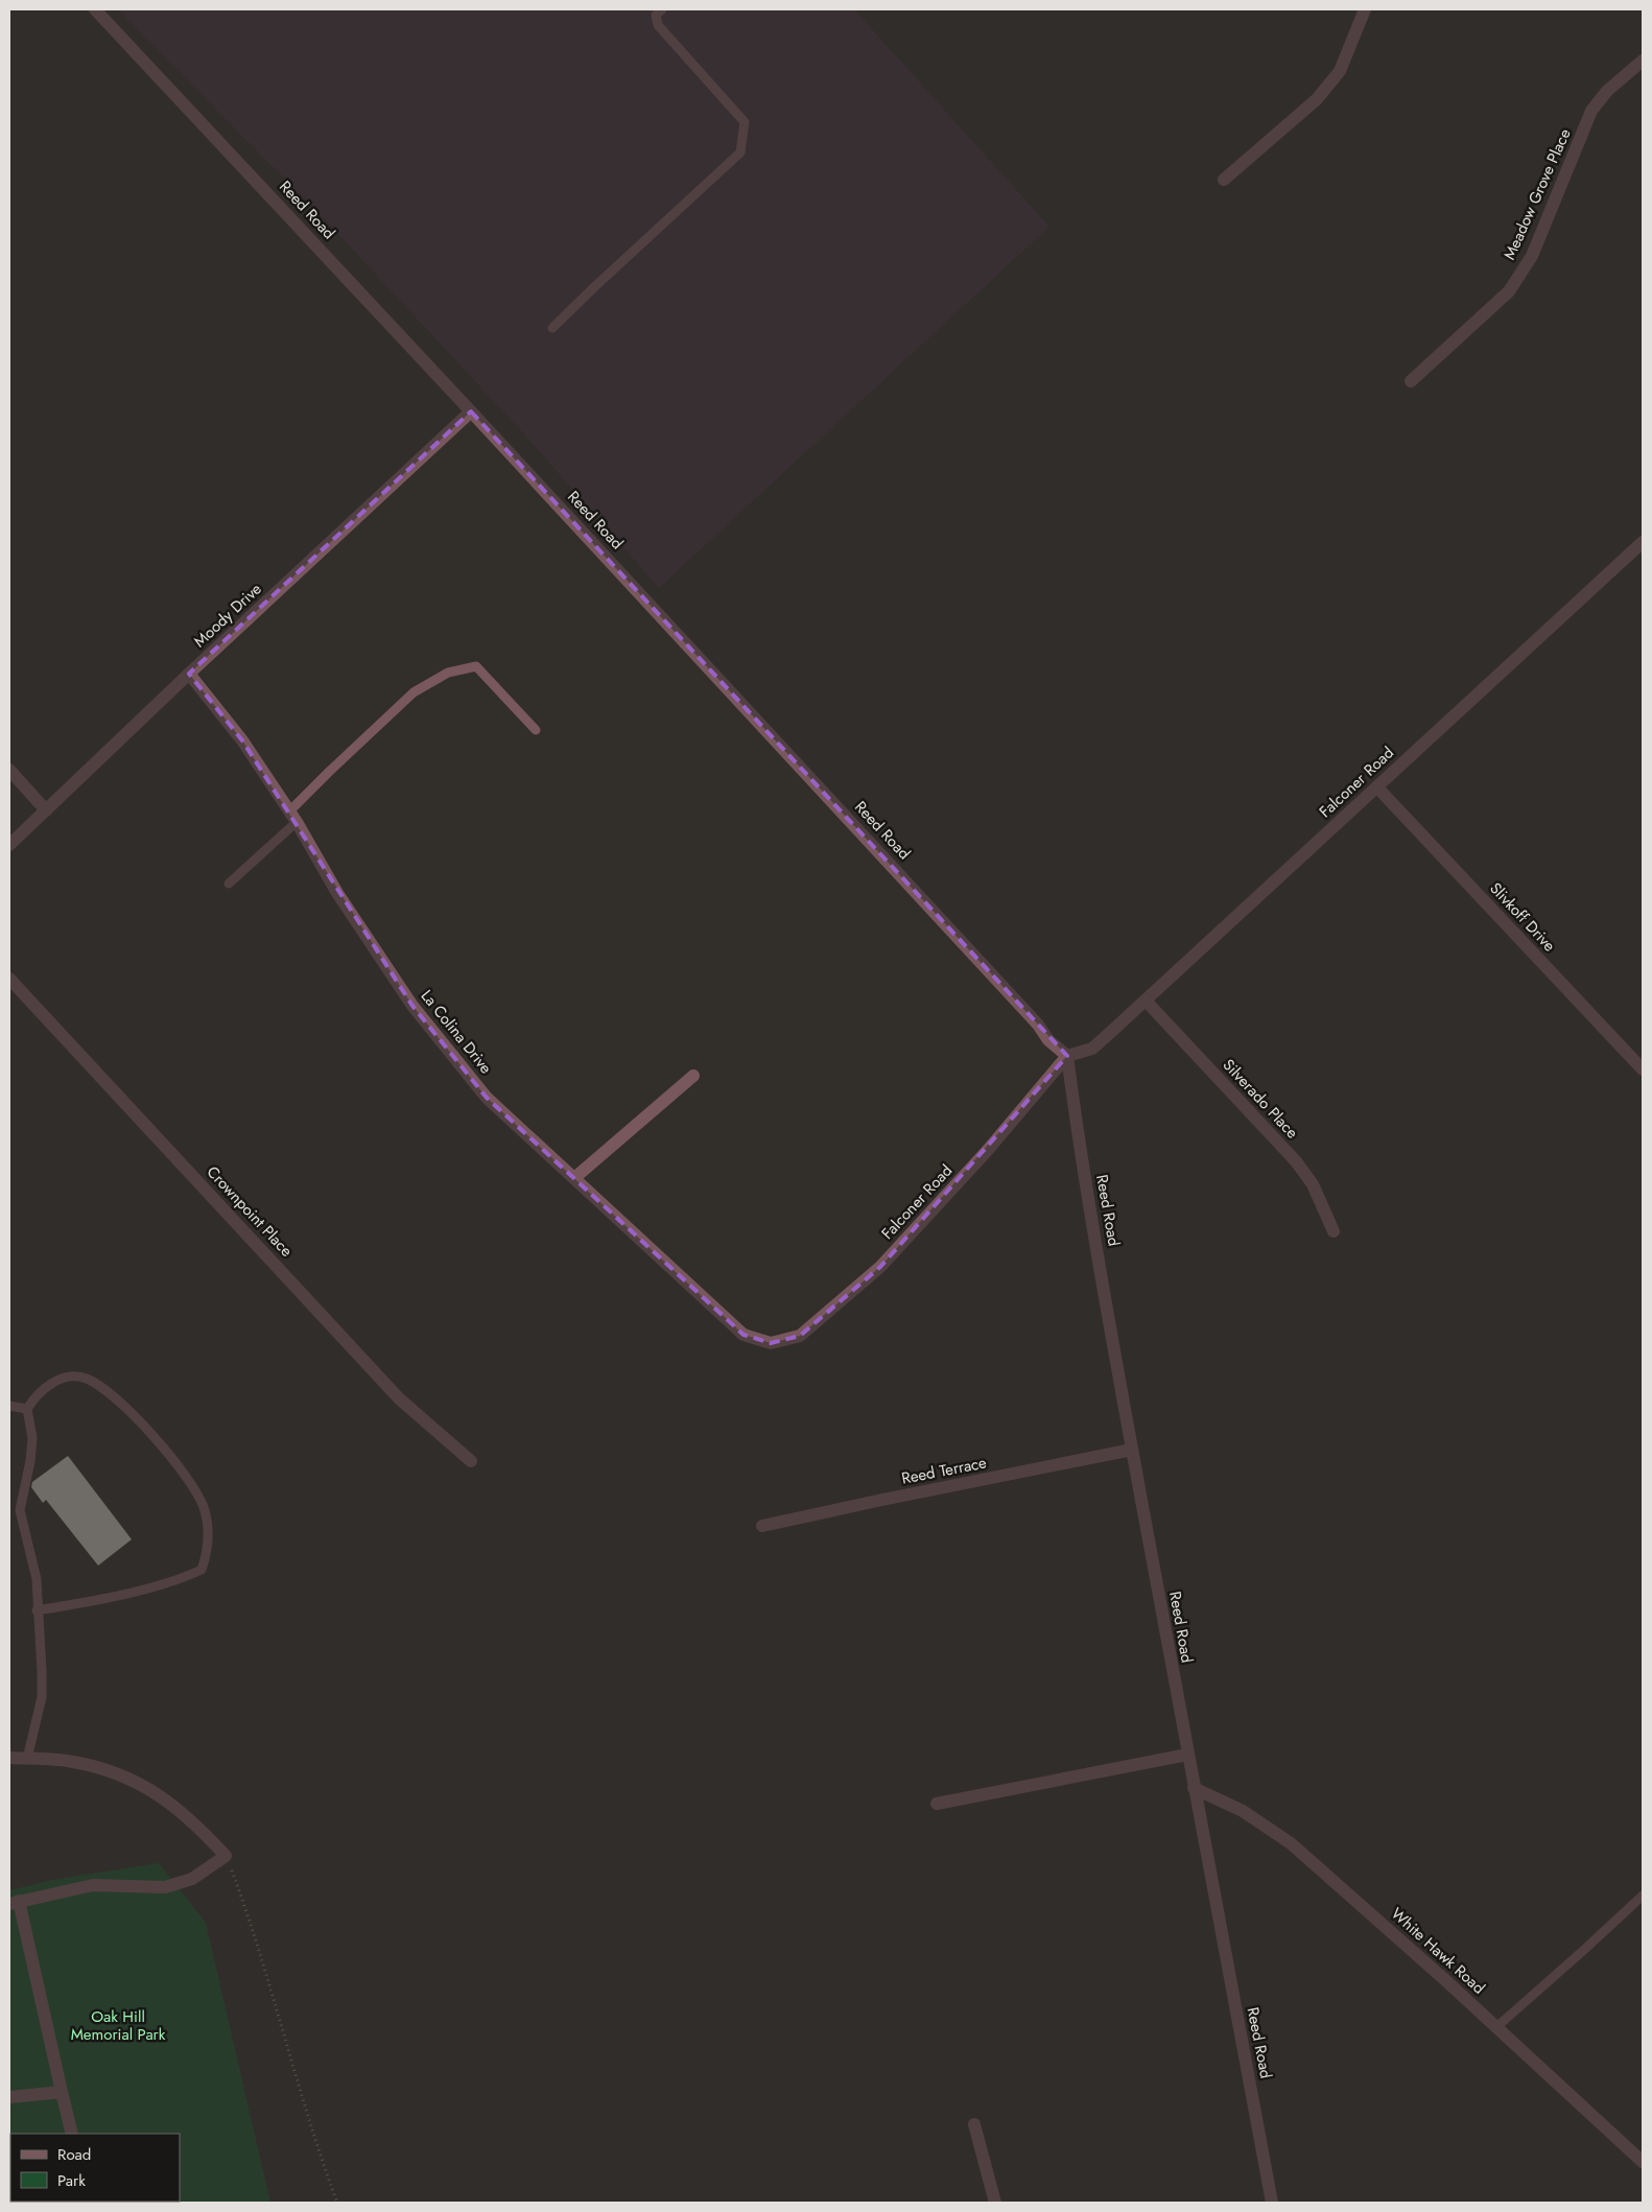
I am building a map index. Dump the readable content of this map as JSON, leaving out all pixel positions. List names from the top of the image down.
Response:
{
  "streets": {
    "street": [
      "Meadow Grove Place",
      "Reed Road",
      "Moody Drive",
      "Falconer Road",
      "Slivkoff Drive",
      "La Colina Drive",
      "Silverado Place",
      "Crownpoint Place",
      "Reed Terrace",
      "White Hawk Road"
    ]
  },
  "crossings": [
    ["Reed Road", "Moody Drive"],
    ["Reed Road", "Falconer Road"],
    ["Reed Road", "Reed Terrace"],
    ["Reed Road", "White Hawk Road"],
    ["Moody Drive", "La Colina Drive"],
    ["Falconer Road", "Slivkoff Drive"],
    ["Falconer Road", "La Colina Drive"],
    ["Falconer Road", "Silverado Place"]
  ],
  "parks": ["Oak Hill Memorial Park"],
  "legend": ["Road", "Park"]
}
